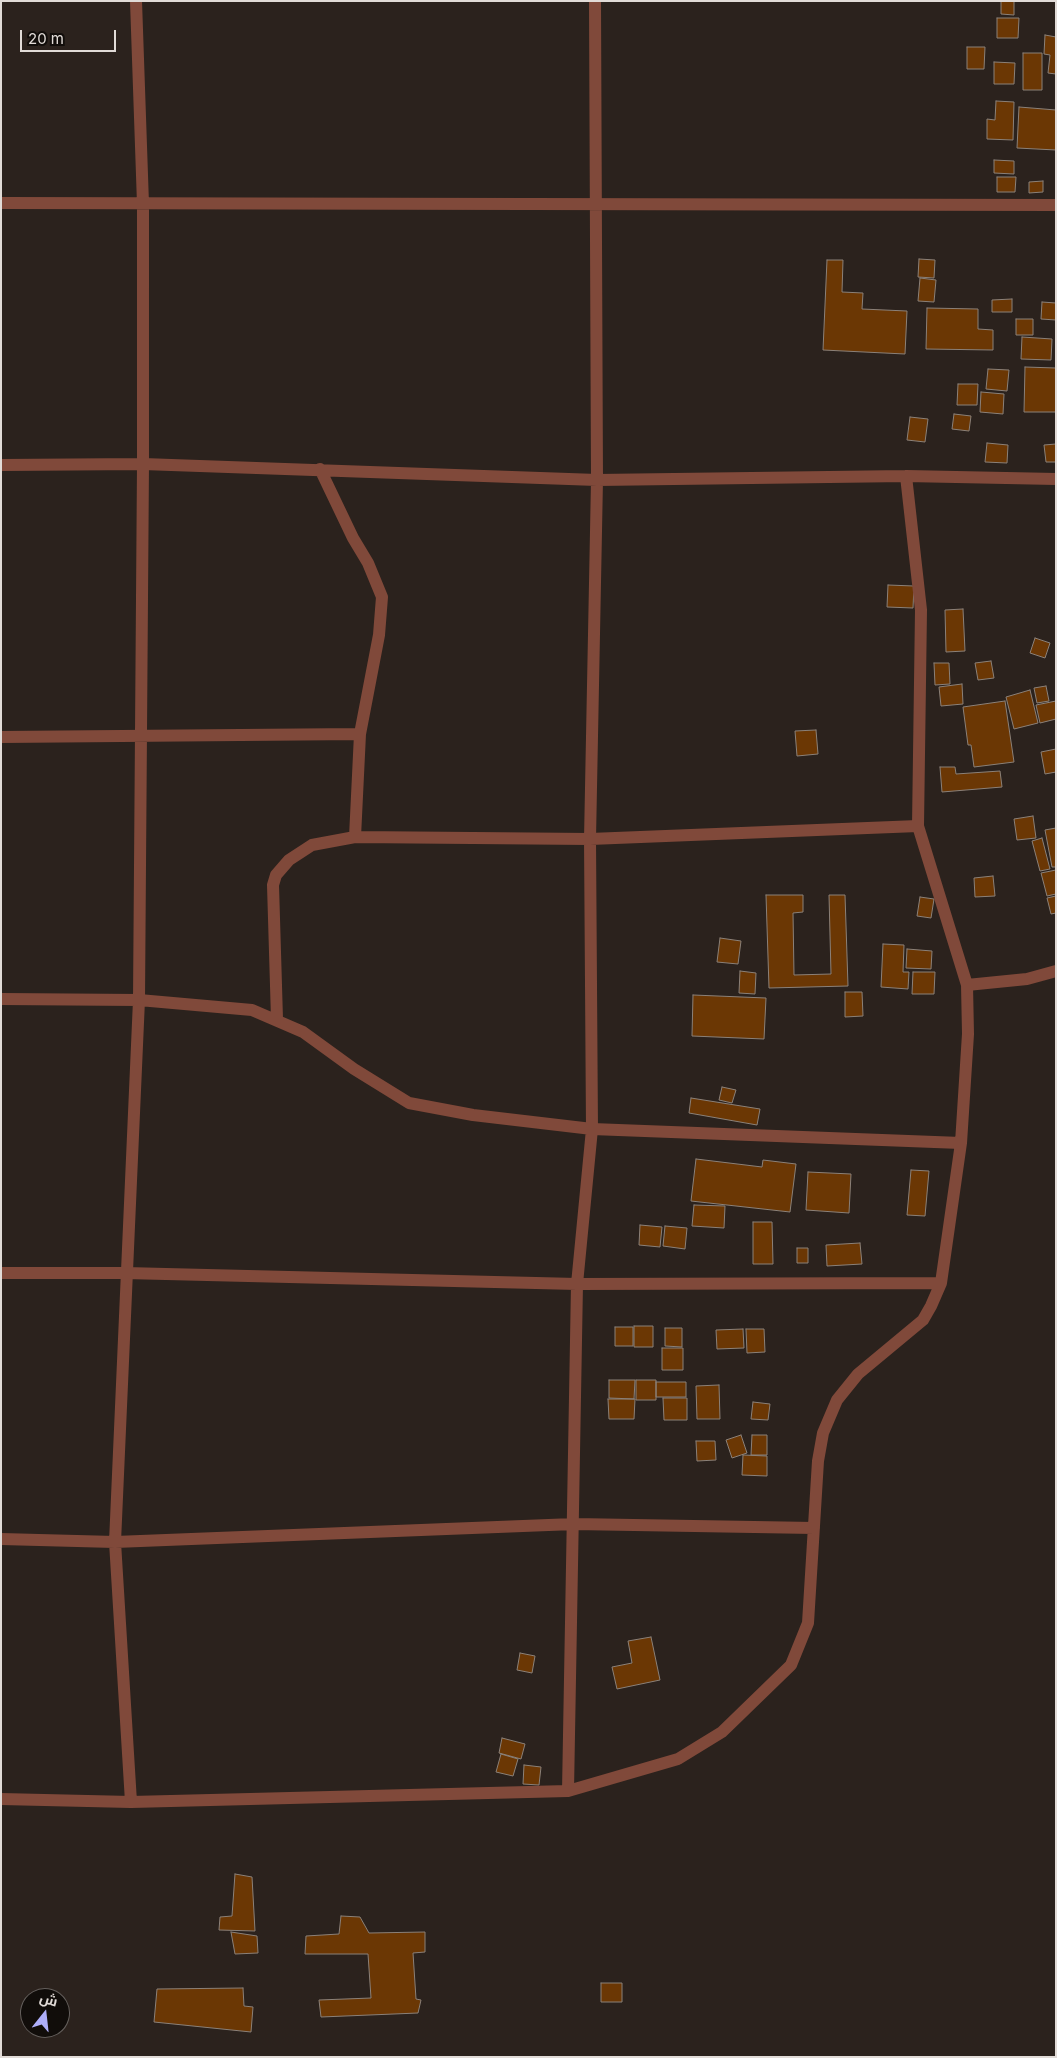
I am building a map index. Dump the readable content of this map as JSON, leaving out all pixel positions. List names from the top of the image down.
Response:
{
  "scale_bar": "20 m",
  "north": "top"
}
